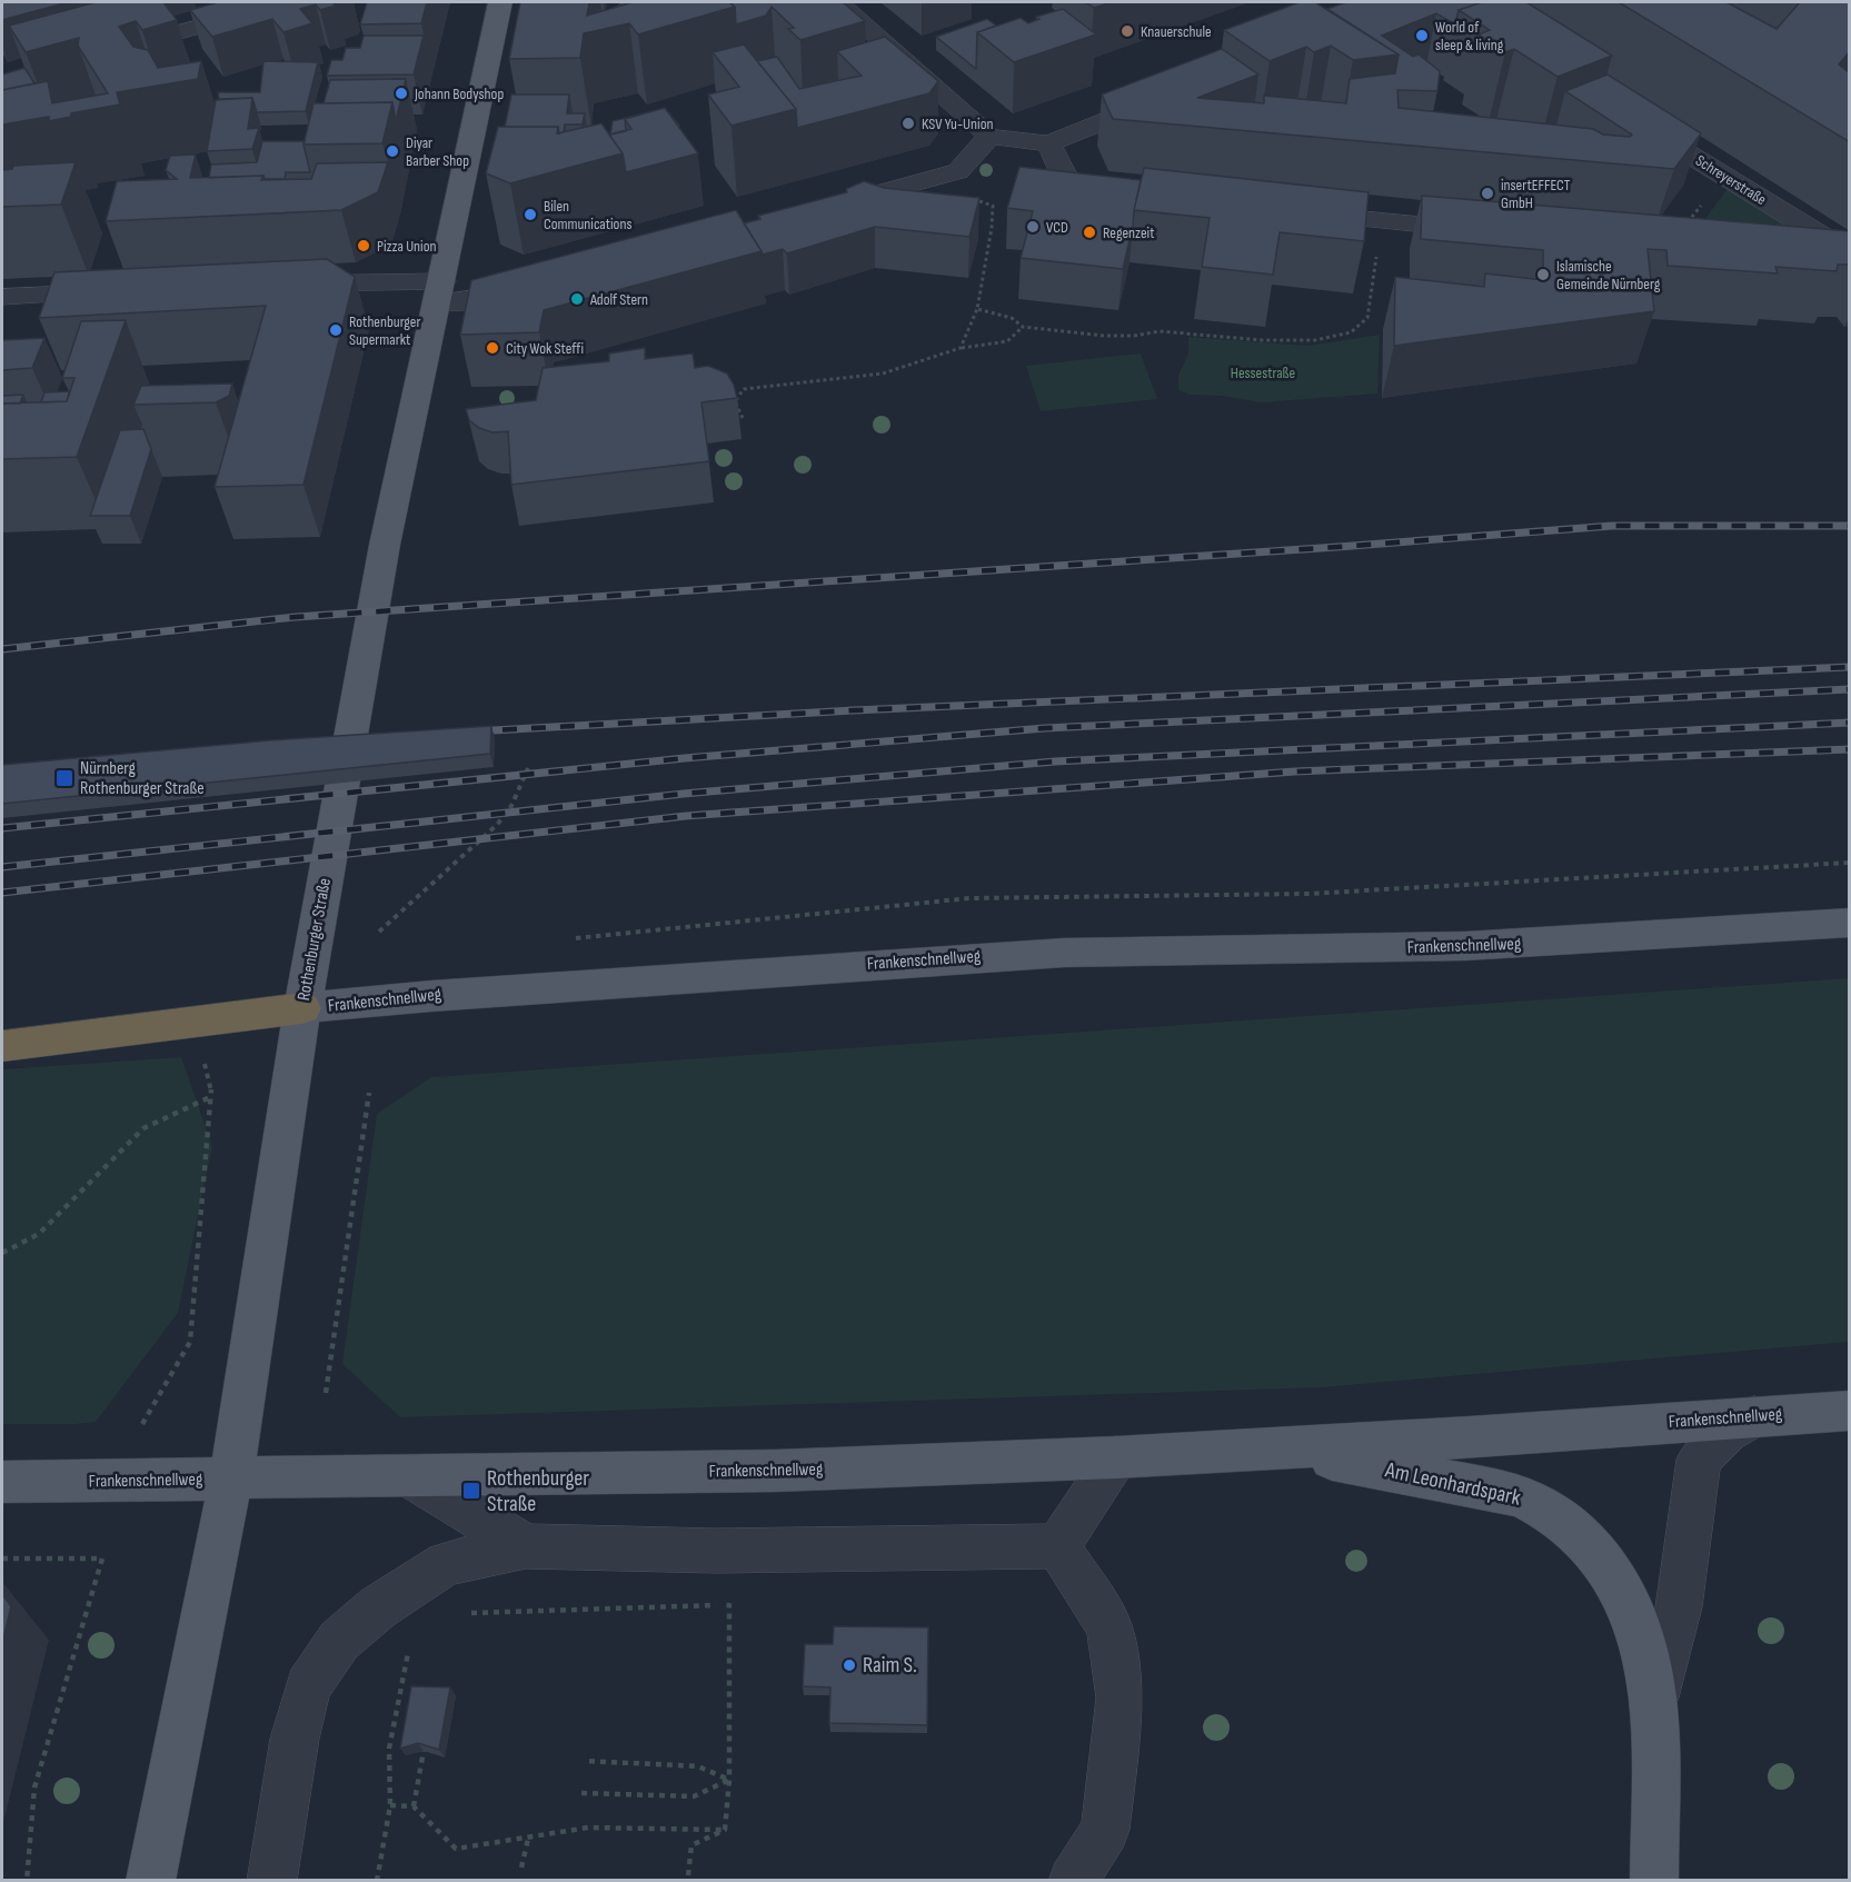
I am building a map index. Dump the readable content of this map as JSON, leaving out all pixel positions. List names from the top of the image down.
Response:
{
  "streets": {
    "highway": ["Frankenschnellweg"],
    "main road": ["Rothenburger Straße", "Am Leonhardspark"],
    "street": ["Schreyerstraße"]
  },
  "crossings": [
    ["Rothenburger Straße", "Frankenschnellweg"],
    ["Frankenschnellweg", "Am Leonhardspark"]
  ],
  "parks": ["Hessestraße"],
  "places": {
    "other": [
      "Knauerschule",
      "World of sleep & living",
      "Johann Bodyshop",
      "KSV Yu-Union",
      "Diyar Barber Shop",
      "insertEFFECT GmbH",
      "Bilen Communications",
      "VCD",
      "Regenzeit",
      "Pizza Union",
      "Islamische Gemeinde Nürnberg",
      "Adolf Stern",
      "Rothenburger Supermarkt",
      "City Wok Steffi",
      "Raim S."
    ],
    "transit": ["Nürnberg Rothenburger Straße", "Rothenburger Straße"]
  }
}
